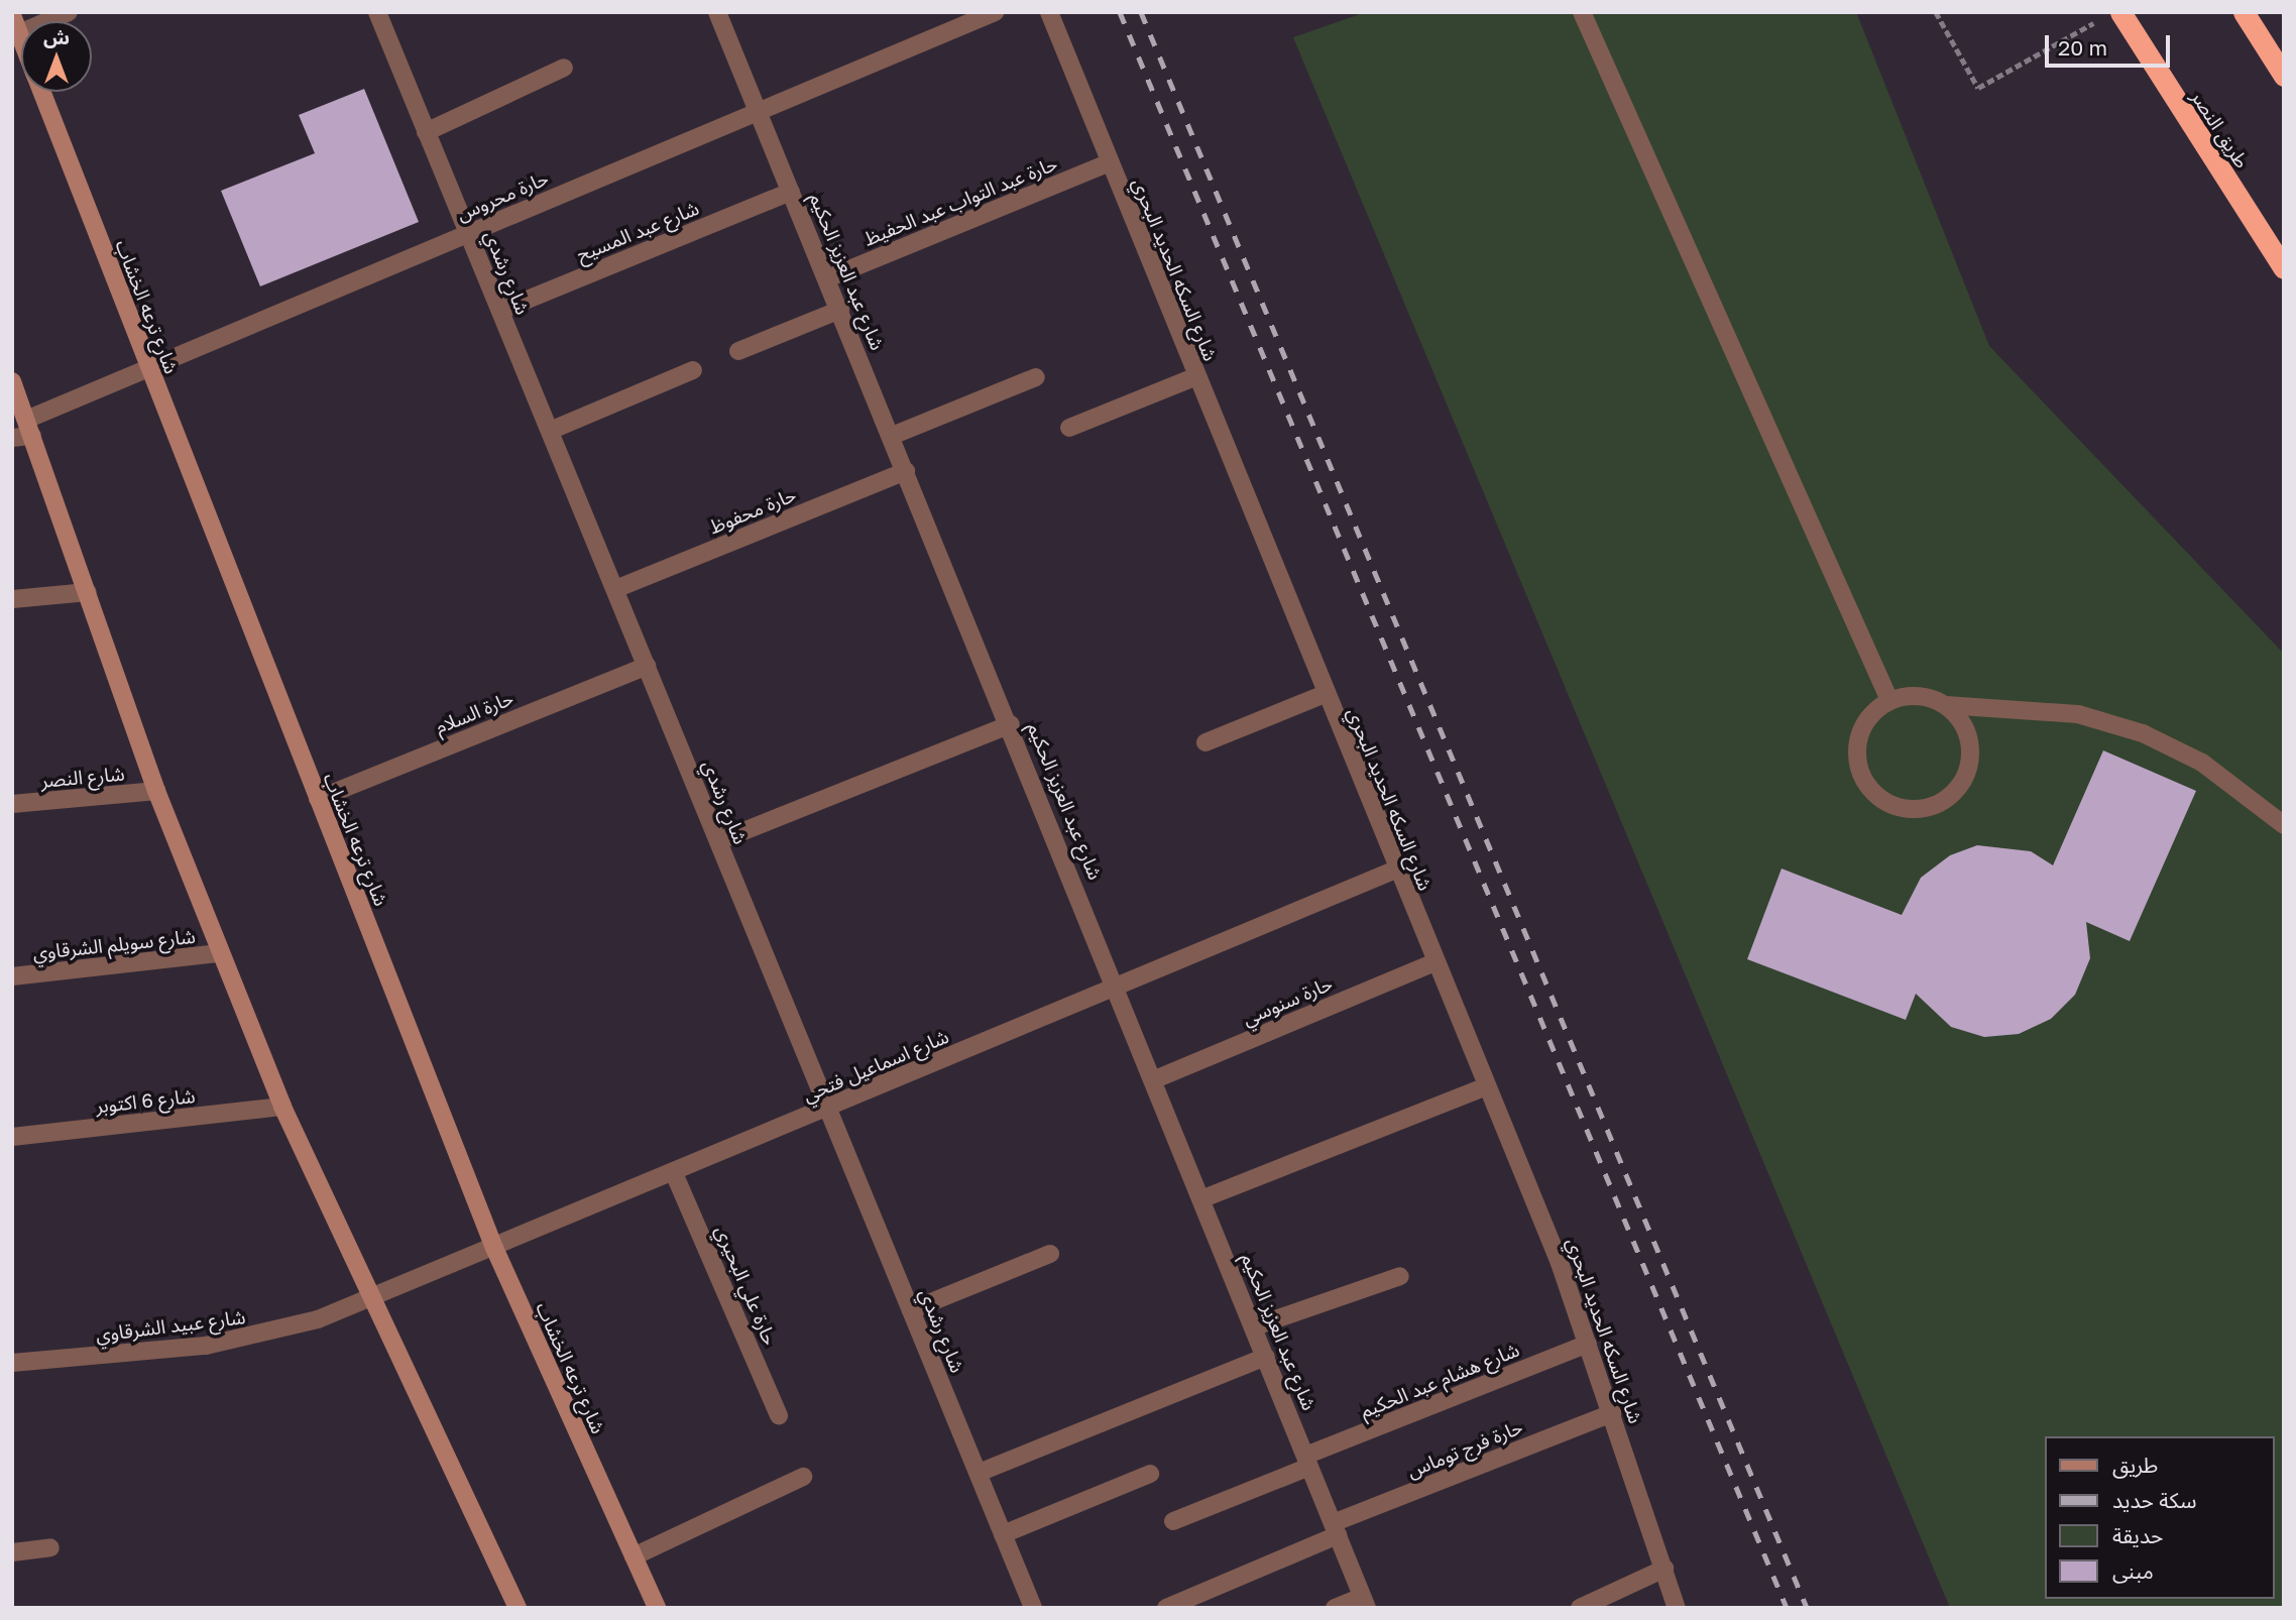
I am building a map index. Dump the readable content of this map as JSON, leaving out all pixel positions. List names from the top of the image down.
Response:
{
  "streets": {
    "highway": ["طريق النصر"],
    "street": [
      "حارة محروس",
      "حارة عبد التواب عبد الحفيظ",
      "شارع عبد المسيح",
      "شارع السكه الحديد البحري",
      "شارع عبد العزيز الحكيم",
      "شارع رشدي",
      "شارع ترعه الخشاب",
      "حارة محفوظ",
      "حارة السلام",
      "شارع النصر",
      "شارع سويلم الشرقاوي",
      "حارة سنوسي",
      "شارع اسماعيل فتحي",
      "شارع 6 اكتوبر",
      "حارة علي البحيري",
      "شارع عبيد الشرقاوي",
      "شارع هشام عبد الحكيم",
      "حارة فرج توماس"
    ]
  },
  "crossings": [
    ["حارة محروس", "شارع عبد العزيز الحكيم"],
    ["حارة محروس", "شارع رشدي"],
    ["حارة محروس", "شارع ترعه الخشاب"],
    ["حارة عبد التواب عبد الحفيظ", "شارع السكه الحديد البحري"],
    ["حارة عبد التواب عبد الحفيظ", "شارع عبد العزيز الحكيم"],
    ["شارع عبد المسيح", "شارع عبد العزيز الحكيم"],
    ["شارع عبد المسيح", "شارع رشدي"],
    ["شارع السكه الحديد البحري", "حارة سنوسي"],
    ["شارع السكه الحديد البحري", "شارع اسماعيل فتحي"],
    ["شارع السكه الحديد البحري", "شارع هشام عبد الحكيم"],
    ["شارع السكه الحديد البحري", "حارة فرج توماس"],
    ["شارع عبد العزيز الحكيم", "حارة محفوظ"],
    ["شارع عبد العزيز الحكيم", "حارة سنوسي"],
    ["شارع عبد العزيز الحكيم", "شارع اسماعيل فتحي"],
    ["شارع عبد العزيز الحكيم", "شارع هشام عبد الحكيم"],
    ["شارع عبد العزيز الحكيم", "حارة فرج توماس"],
    ["شارع رشدي", "حارة محفوظ"],
    ["شارع رشدي", "حارة السلام"],
    ["شارع رشدي", "شارع اسماعيل فتحي"],
    ["شارع ترعه الخشاب", "حارة السلام"],
    ["شارع ترعه الخشاب", "شارع اسماعيل فتحي"],
    ["شارع اسماعيل فتحي", "حارة علي البحيري"],
    ["شارع اسماعيل فتحي", "شارع عبيد الشرقاوي"]
  ],
  "legend": [
    "طريق",
    "سكة حديد",
    "حديقة",
    "مبنى"
  ],
  "scale_bar": "20 m",
  "north": "top"
}
